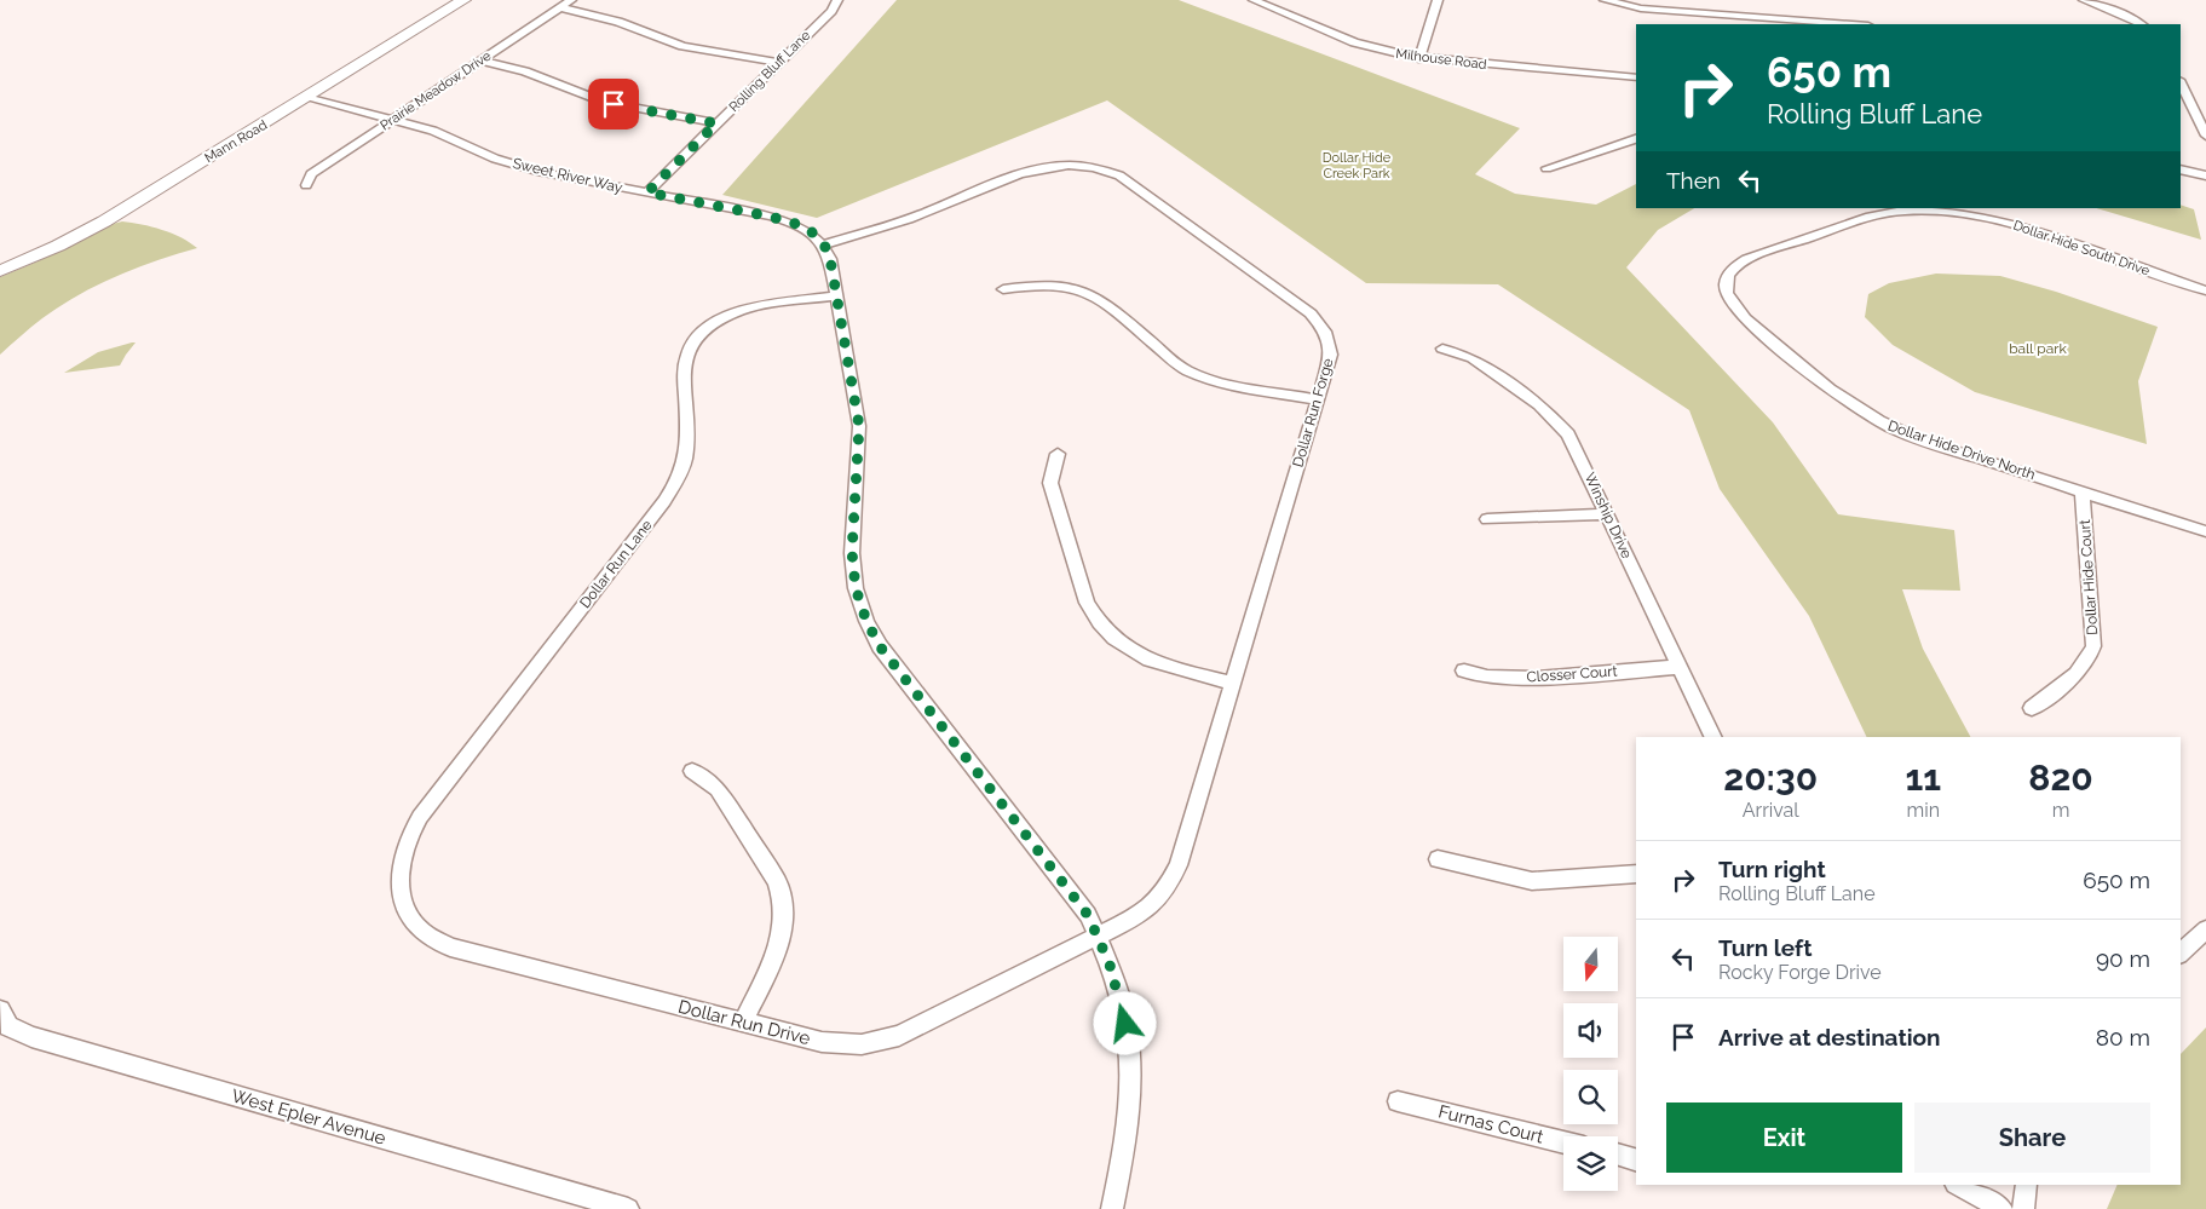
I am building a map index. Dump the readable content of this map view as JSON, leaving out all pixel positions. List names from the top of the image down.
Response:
{
  "streets": {
    "main road": ["Mann Road"],
    "street": [
      "Milhouse Road",
      "Rolling Bluff Lane",
      "Prairie Meadow Drive",
      "Sweet River Way",
      "Dollar Hide South Drive",
      "Dollar Run Forge",
      "Dollar Hide Drive North",
      "Winship Drive",
      "Dollar Run Lane",
      "Dollar Hide Court",
      "Closser Court",
      "Dollar Run Drive",
      "West Epler Avenue",
      "Furnas Court"
    ]
  },
  "crossings": [
    ["Rolling Bluff Lane", "Sweet River Way"],
    ["Prairie Meadow Drive", "Sweet River Way"],
    ["Mann Road", "Sweet River Way"],
    ["Sweet River Way", "Dollar Run Forge"],
    ["Dollar Hide South Drive", "Dollar Hide Drive North"],
    ["Dollar Run Forge", "Dollar Run Drive"],
    ["Dollar Hide Drive North", "Dollar Hide Court"],
    ["Winship Drive", "Closser Court"],
    ["Dollar Run Lane", "Dollar Run Drive"]
  ],
  "parks": ["Dollar Hide Creek Park", "ball park"],
  "north": "bottom",
  "page": {
    "turn": ["650 m", "Rolling Bluff Lane"],
    "then": "Then",
    "eta": [
      "20:30",
      "Arrival",
      "11",
      "min",
      "820",
      "m"
    ],
    "list": [
      {
        "name": "Turn right",
        "note": "Rolling Bluff Lane",
        "value": "650 m"
      },
      {
        "name": "Turn left",
        "note": "Rocky Forge Drive",
        "value": "90 m"
      },
      {
        "name": "Arrive at destination",
        "value": "80 m"
      }
    ],
    "buttons": ["Exit", "Share"]
  }
}
